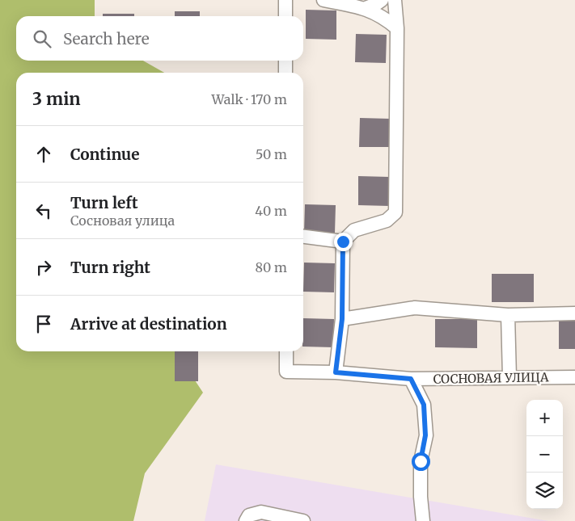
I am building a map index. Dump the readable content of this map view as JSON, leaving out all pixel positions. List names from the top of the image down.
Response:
{
  "streets": {
    "street": ["СОСНОВАЯ УЛИЦА"]
  },
  "page": {
    "search": "Search here",
    "heading": ["3 min", "Walk · 170 m"],
    "list": [
      ["Continue", "50 m"],
      ["Turn left", "Сосновая улица", "40 m"],
      ["Turn right", "80 m"],
      "Arrive at destination"
    ],
    "map_buttons": ["+", "−"]
  }
}
